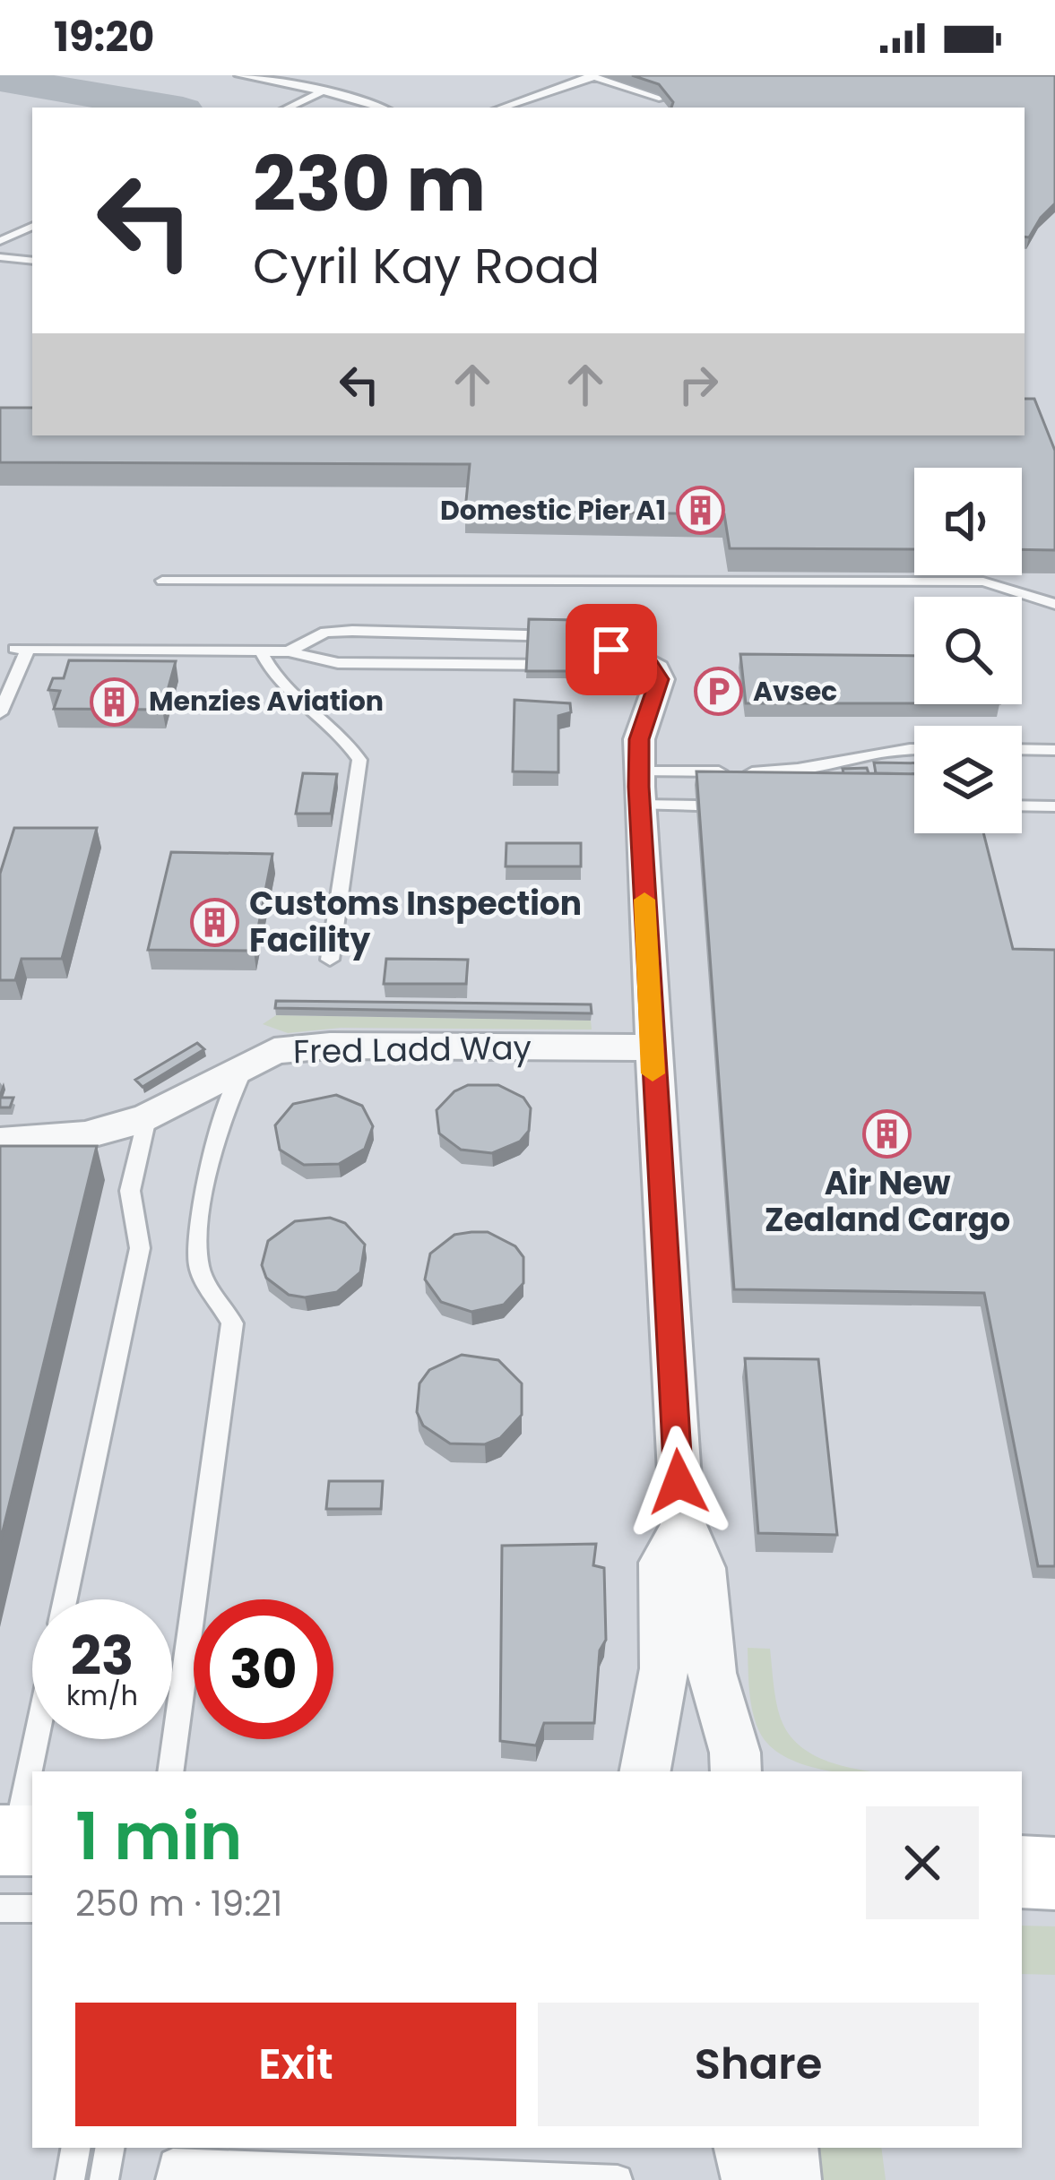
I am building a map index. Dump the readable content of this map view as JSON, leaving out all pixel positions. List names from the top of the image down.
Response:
{
  "streets": {
    "street": ["Fred Ladd Way"]
  },
  "places": {
    "building": [
      "Domestic Pier A1",
      "Menzies Aviation",
      "Customs Inspection Facility",
      "Air New Zealand Cargo"
    ],
    "parking": ["Avsec"]
  },
  "page": {
    "status": "19:20",
    "turn": ["230 m", "Cyril Kay Road"],
    "speed": "23 km/h",
    "limit": "30",
    "heading": ["1 min", "250 m · 19:21"],
    "buttons": ["Exit", "Share"]
  }
}
